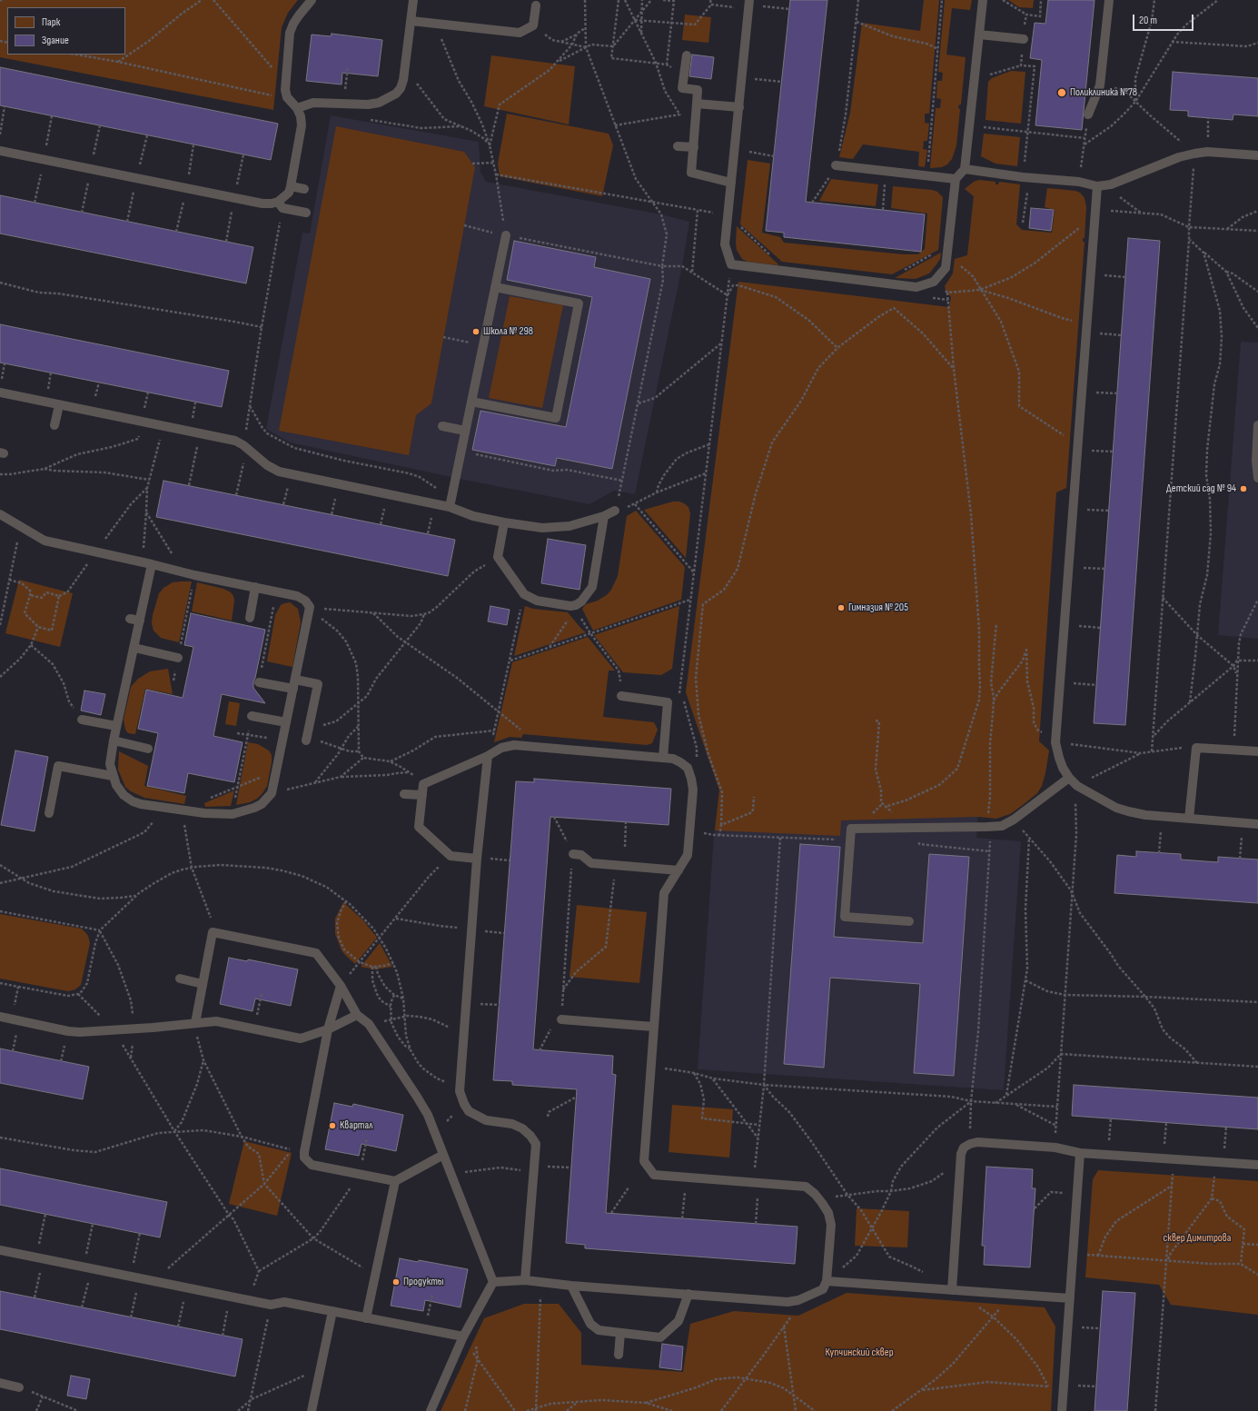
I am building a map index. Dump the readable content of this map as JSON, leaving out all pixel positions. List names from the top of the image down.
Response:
{
  "parks": ["сквер Димитрова", "Купчинский сквер"],
  "places": [
    "Поликлиника №78",
    "Школа № 298",
    "Детский сад № 94",
    "Гимназия № 205",
    "Квартал",
    "Продукты"
  ],
  "legend": ["Парк", "Здание"],
  "scale_bar": "20 m"
}
